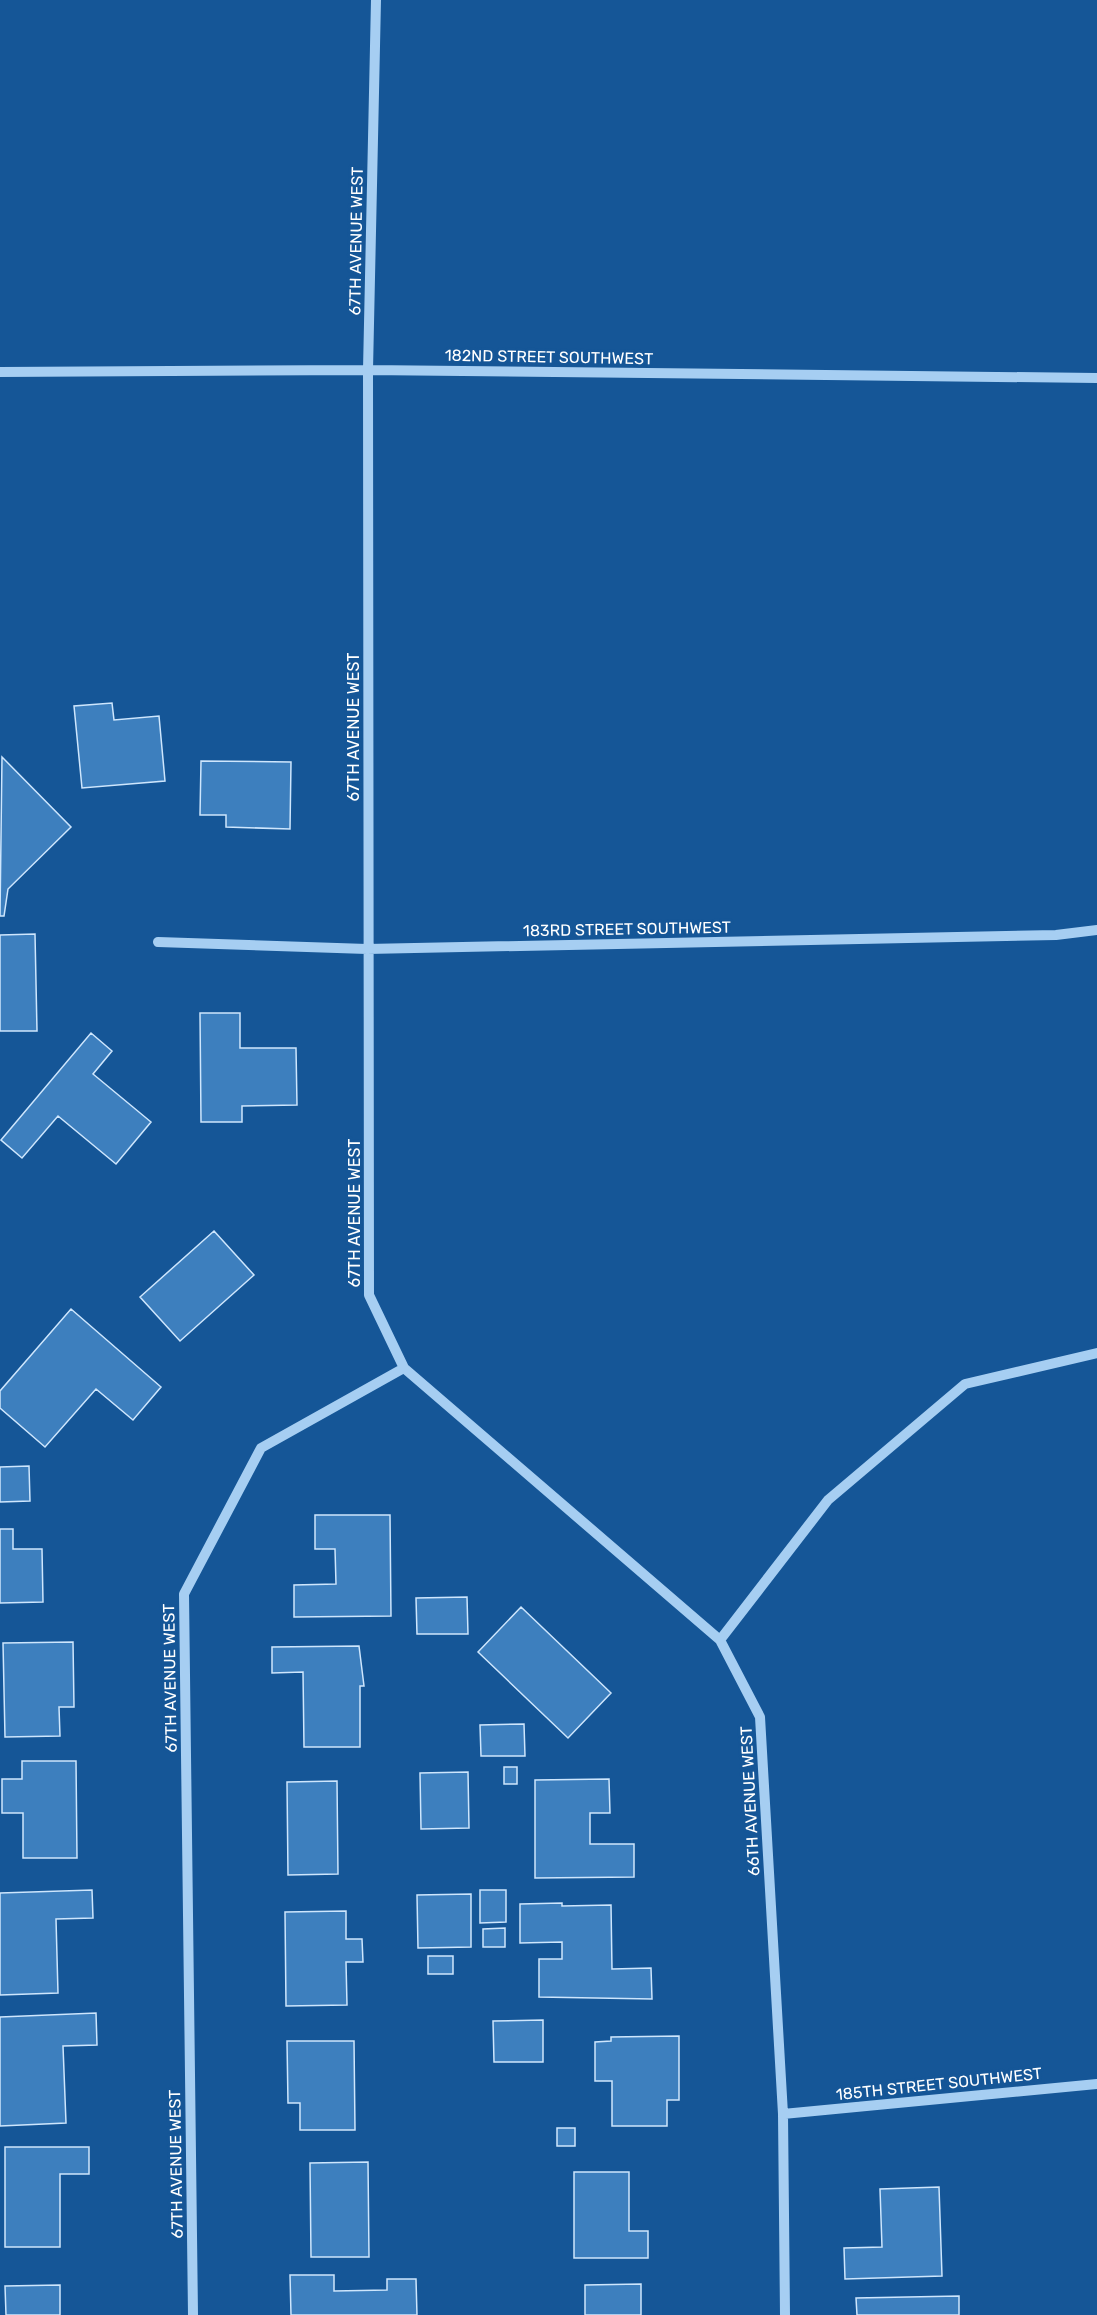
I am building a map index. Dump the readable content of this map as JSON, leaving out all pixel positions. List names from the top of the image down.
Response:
{
  "streets": {
    "street": [
      "67TH AVENUE WEST",
      "182ND STREET SOUTHWEST",
      "183RD STREET SOUTHWEST",
      "66TH AVENUE WEST",
      "185TH STREET SOUTHWEST"
    ]
  },
  "crossings": [
    ["67TH AVENUE WEST", "182ND STREET SOUTHWEST"],
    ["67TH AVENUE WEST", "183RD STREET SOUTHWEST"],
    ["67TH AVENUE WEST", "66TH AVENUE WEST"],
    ["66TH AVENUE WEST", "185TH STREET SOUTHWEST"]
  ]
}
